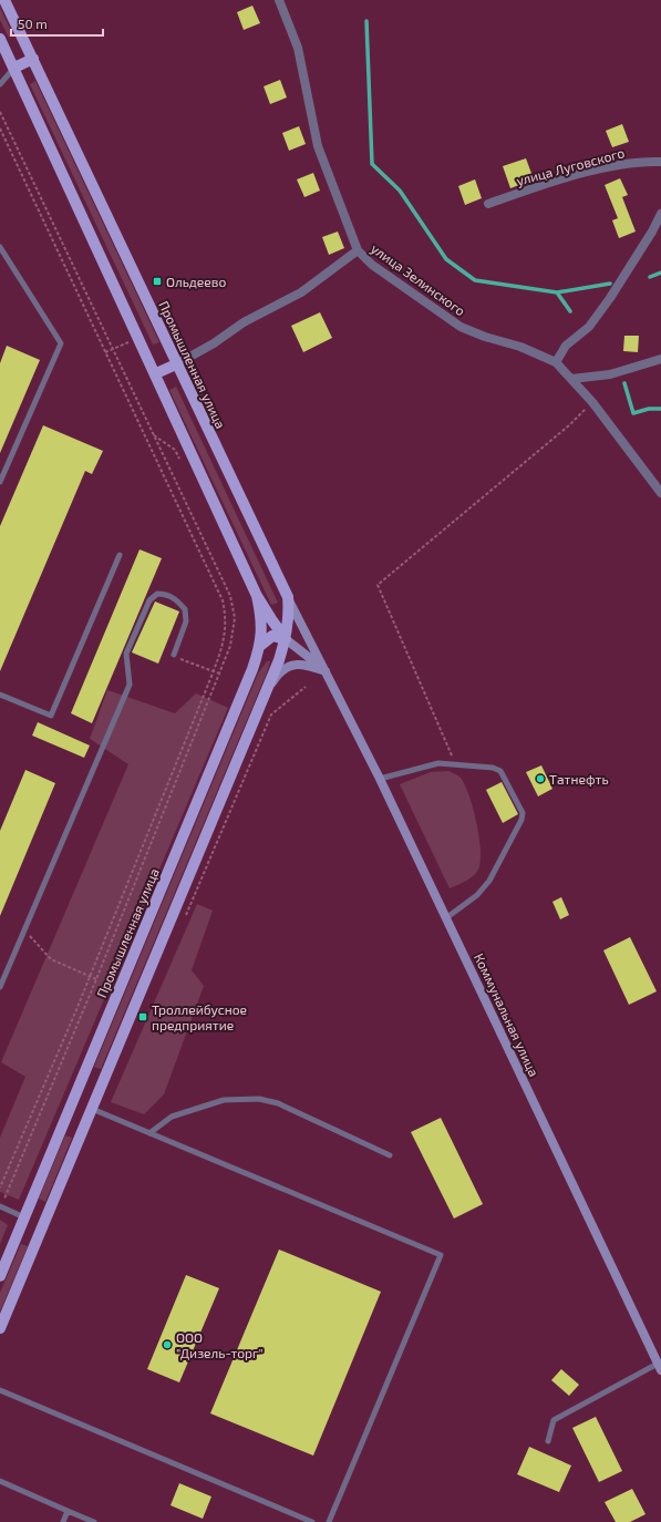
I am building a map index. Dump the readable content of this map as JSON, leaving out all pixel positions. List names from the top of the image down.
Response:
{
  "streets": {
    "main road": ["Промышленная улица", "Коммунальная улица"],
    "street": ["улица Луговского", "улица Зелинского"]
  },
  "crossings": [
    ["Промышленная улица", "Коммунальная улица"]
  ],
  "places": {
    "transit": ["Ольдеево", "Троллейбусное предприятие"],
    "other": ["Татнефть", "ООО \"Дизель-торг\""]
  },
  "scale_bar": "50 m"
}
